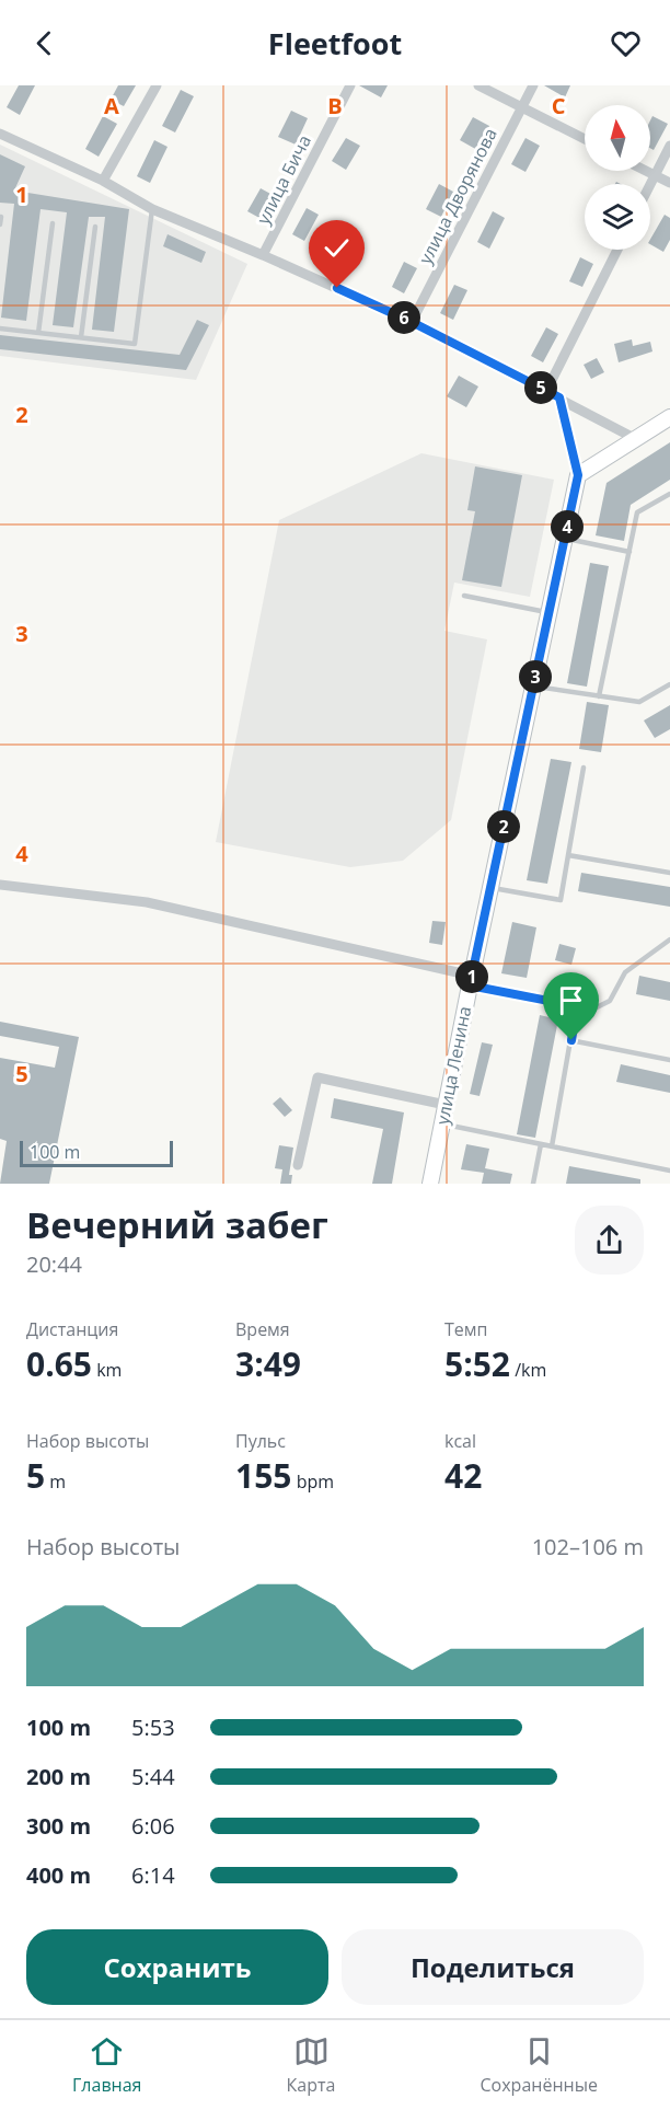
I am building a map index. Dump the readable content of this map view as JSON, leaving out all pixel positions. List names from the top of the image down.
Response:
{
  "streets": {
    "street": ["улица Бича", "улица Дворянова", "улица Ленина"]
  },
  "scale_bar": "100 m",
  "north": "top",
  "page": {
    "header": "Fleetfoot",
    "pins": [
      "6",
      "5",
      "4",
      "3",
      "2",
      "1"
    ],
    "scale": "100 m",
    "heading": ["Вечерний забег", "20:44"],
    "stats": [
      ["Дистанция", "0.65 km"],
      ["Время", "3:49"],
      ["Темп", "5:52 /km"],
      ["Набор высоты", "5 m"],
      ["Пульс", "155 bpm"],
      ["kcal", "42"]
    ],
    "chart": ["Набор высоты", "102–106 m"],
    "list": [
      {
        "name": "100 m",
        "note": "5:53"
      },
      {
        "name": "200 m",
        "note": "5:44"
      },
      {
        "name": "300 m",
        "note": "6:06"
      },
      {
        "name": "400 m",
        "note": "6:14"
      }
    ],
    "buttons": ["Сохранить", "Поделиться"],
    "tabs": ["Главная", "Карта", "Сохранённые"]
  },
  "grid": {
    "columns": ["A", "B", "C"],
    "rows": [
      "1",
      "2",
      "3",
      "4",
      "5"
    ]
  }
}
